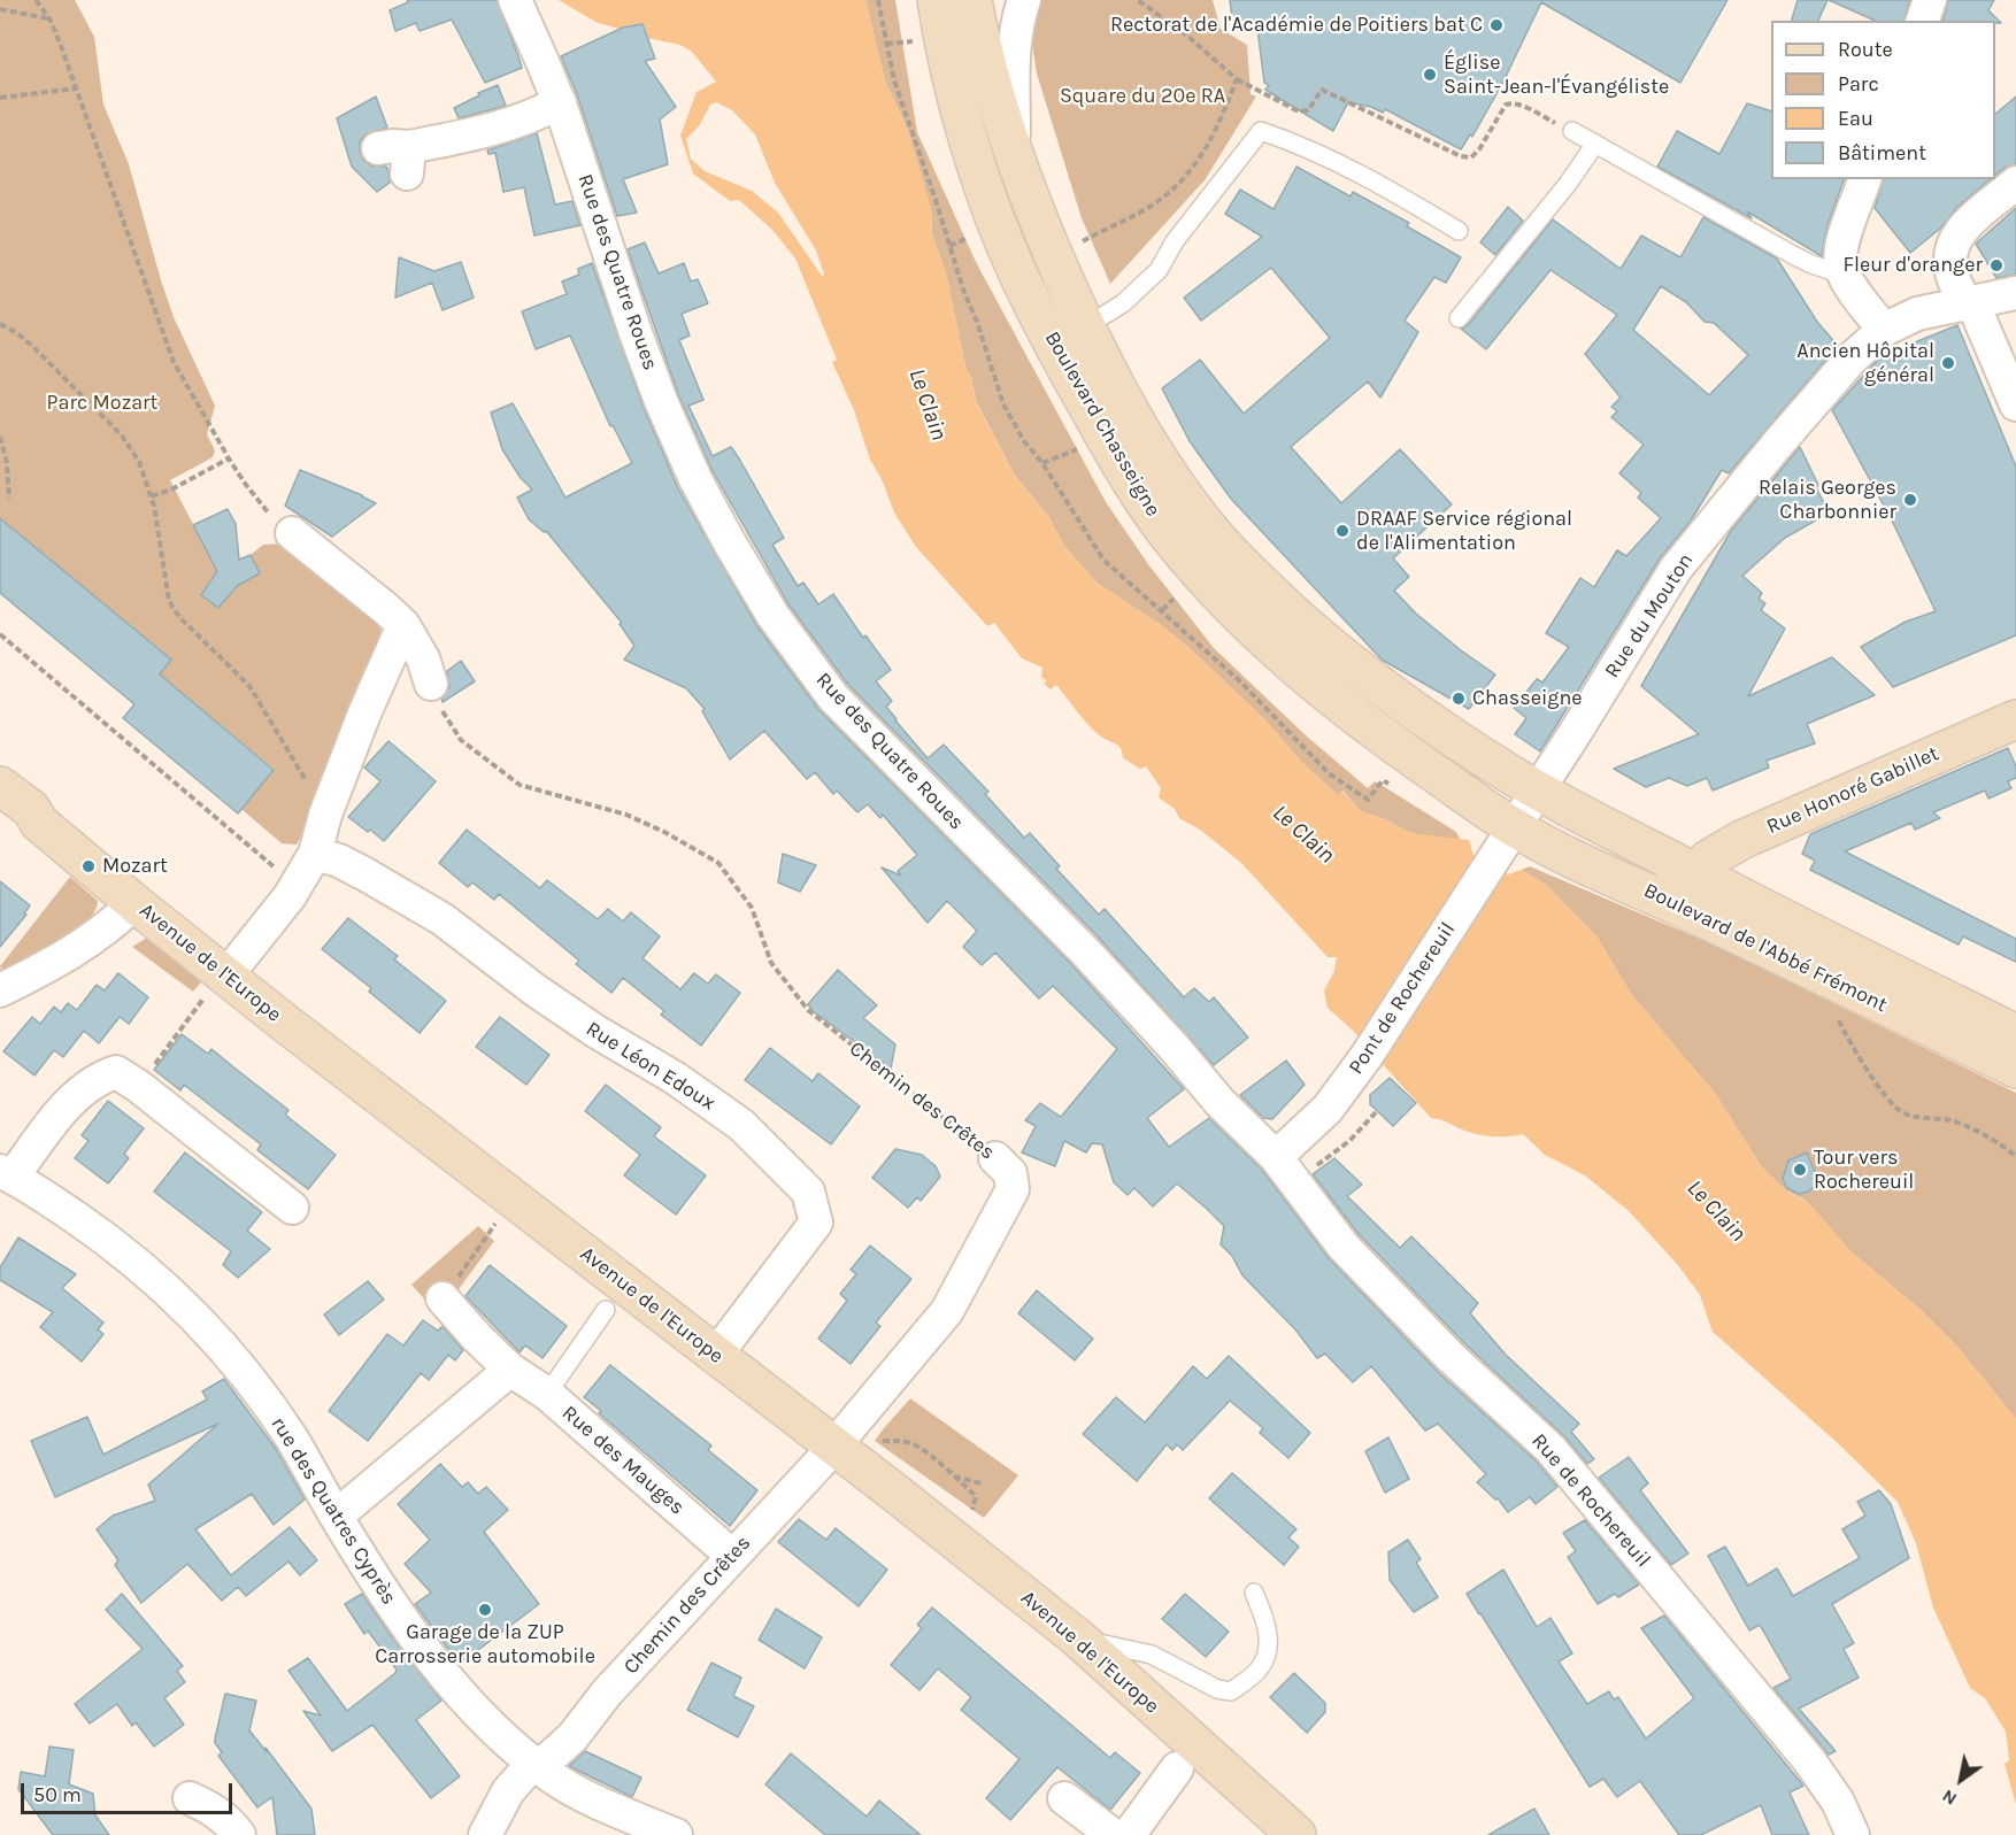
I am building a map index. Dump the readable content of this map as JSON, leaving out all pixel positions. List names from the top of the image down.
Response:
{
  "streets": {
    "main road": [
      "Boulevard Chasseigne",
      "Rue Honoré Gabillet",
      "Boulevard de l'Abbé Frémont",
      "Avenue de l'Europe"
    ],
    "street": [
      "Rue des Quatre Roues",
      "Rue du Mouton",
      "Pont de Rochereuil",
      "Rue Léon Edoux",
      "Chemin des Crêtes",
      "Rue des Mauges",
      "Rue de Rochereuil",
      "rue des Quatres Cyprès"
    ]
  },
  "crossings": [
    ["Rue des Quatre Roues", "Pont de Rochereuil"],
    ["Rue des Quatre Roues", "Rue de Rochereuil"],
    ["Boulevard Chasseigne", "Rue du Mouton"],
    ["Boulevard Chasseigne", "Boulevard de l'Abbé Frémont"],
    ["Boulevard Chasseigne", "Pont de Rochereuil"],
    ["Rue du Mouton", "Boulevard de l'Abbé Frémont"],
    ["Rue du Mouton", "Pont de Rochereuil"],
    ["Rue Honoré Gabillet", "Boulevard de l'Abbé Frémont"],
    ["Boulevard de l'Abbé Frémont", "Pont de Rochereuil"],
    ["Avenue de l'Europe", "Rue Léon Edoux"],
    ["Avenue de l'Europe", "Chemin des Crêtes"],
    ["Pont de Rochereuil", "Rue de Rochereuil"],
    ["Chemin des Crêtes", "Rue des Mauges"],
    ["Chemin des Crêtes", "rue des Quatres Cyprès"]
  ],
  "water": ["Le Clain"],
  "parks": ["Square du 20e RA", "Parc Mozart"],
  "places": [
    "Rectorat de l'Académie de Poitiers bat C",
    "Église Saint-Jean-l'Évangéliste",
    "Fleur d'oranger",
    "Ancien Hôpital général",
    "Relais Georges Charbonnier",
    "DRAAF Service régional de l'Alimentation",
    "Chasseigne",
    "Mozart",
    "Tour vers Rochereuil",
    "Garage de la ZUP Carrosserie automobile"
  ],
  "legend": [
    "Route",
    "Parc",
    "Eau",
    "Bâtiment"
  ],
  "scale_bar": "50 m",
  "north": "bottom left"
}
